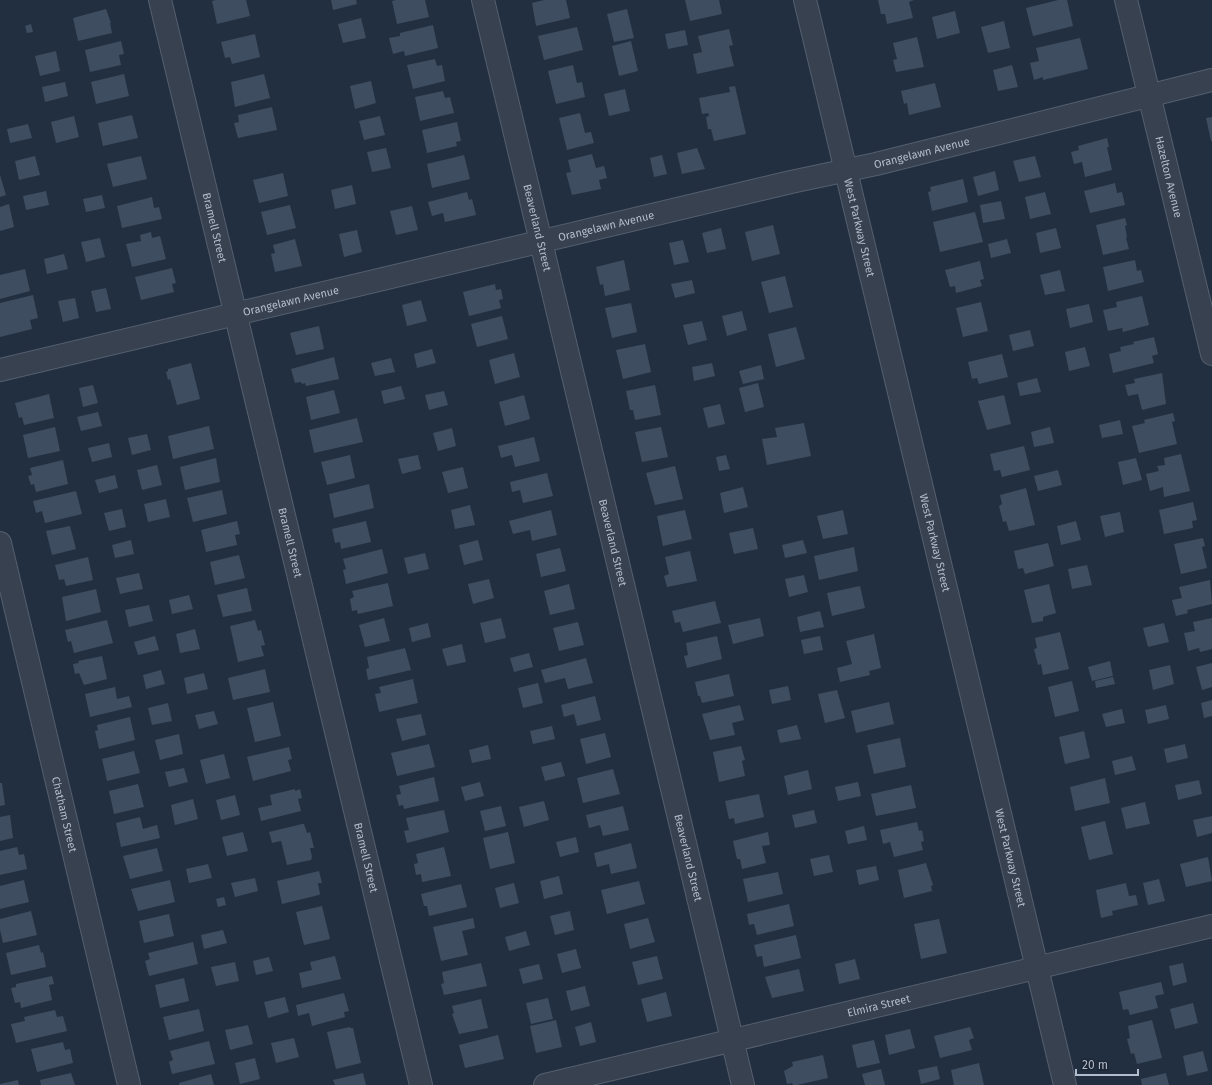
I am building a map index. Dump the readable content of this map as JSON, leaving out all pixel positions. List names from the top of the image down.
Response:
{
  "streets": {
    "street": [
      "Orangelawn Avenue",
      "Hazelton Avenue",
      "Bramell Street",
      "Beaverland Street",
      "West Parkway Street",
      "Chatham Street",
      "Elmira Street"
    ]
  },
  "crossings": [
    ["Orangelawn Avenue", "Hazelton Avenue"],
    ["Orangelawn Avenue", "Bramell Street"],
    ["Orangelawn Avenue", "Beaverland Street"],
    ["Orangelawn Avenue", "West Parkway Street"],
    ["Beaverland Street", "Elmira Street"],
    ["West Parkway Street", "Elmira Street"]
  ],
  "scale_bar": "20 m"
}
